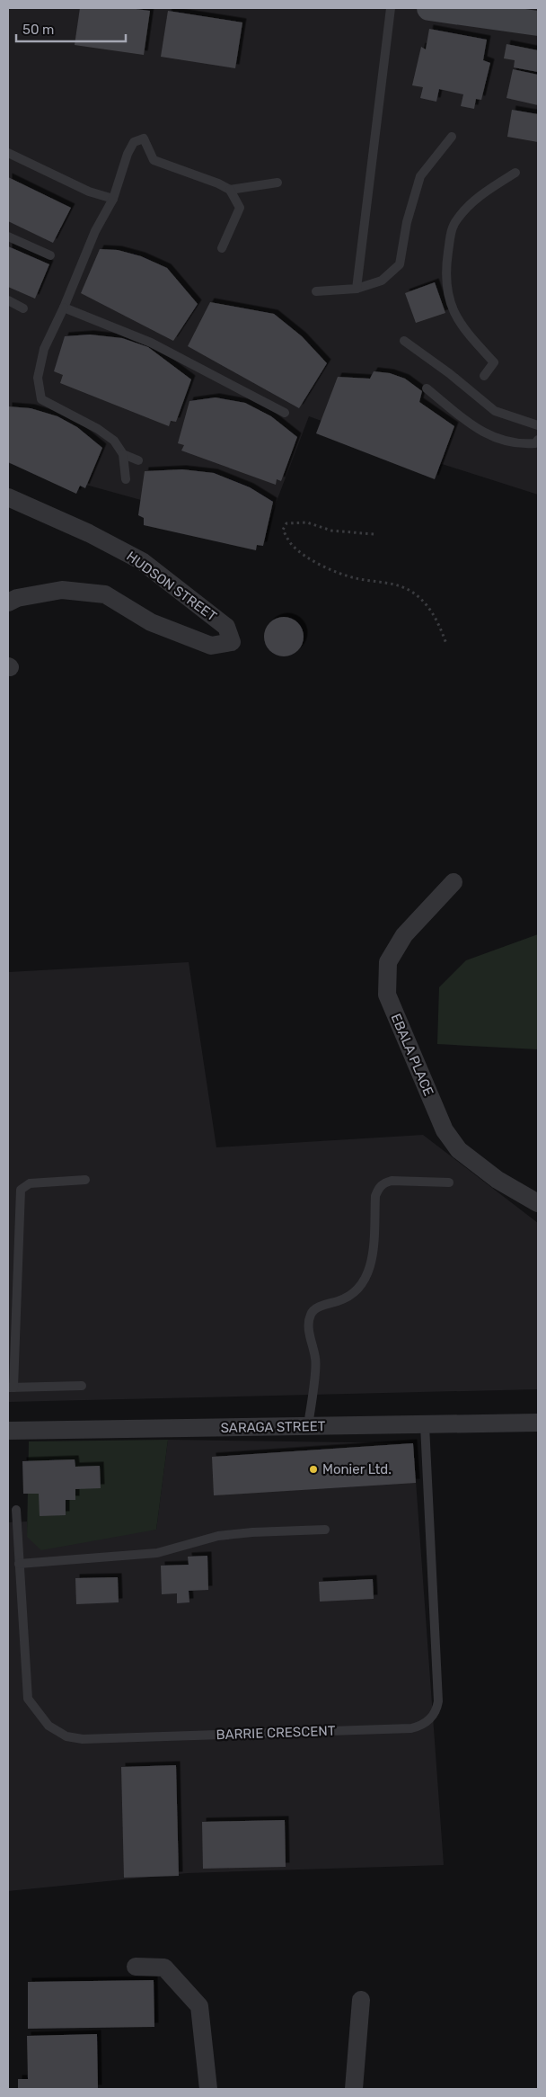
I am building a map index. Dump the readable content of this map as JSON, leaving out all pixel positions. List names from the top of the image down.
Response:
{
  "streets": {
    "street": ["HUDSON STREET", "EBALA PLACE", "SARAGA STREET"],
    "lane": ["BARRIE CRESCENT"]
  },
  "crossings": [
    ["SARAGA STREET", "BARRIE CRESCENT"]
  ],
  "places": ["Monier Ltd."],
  "scale_bar": "50 m"
}
